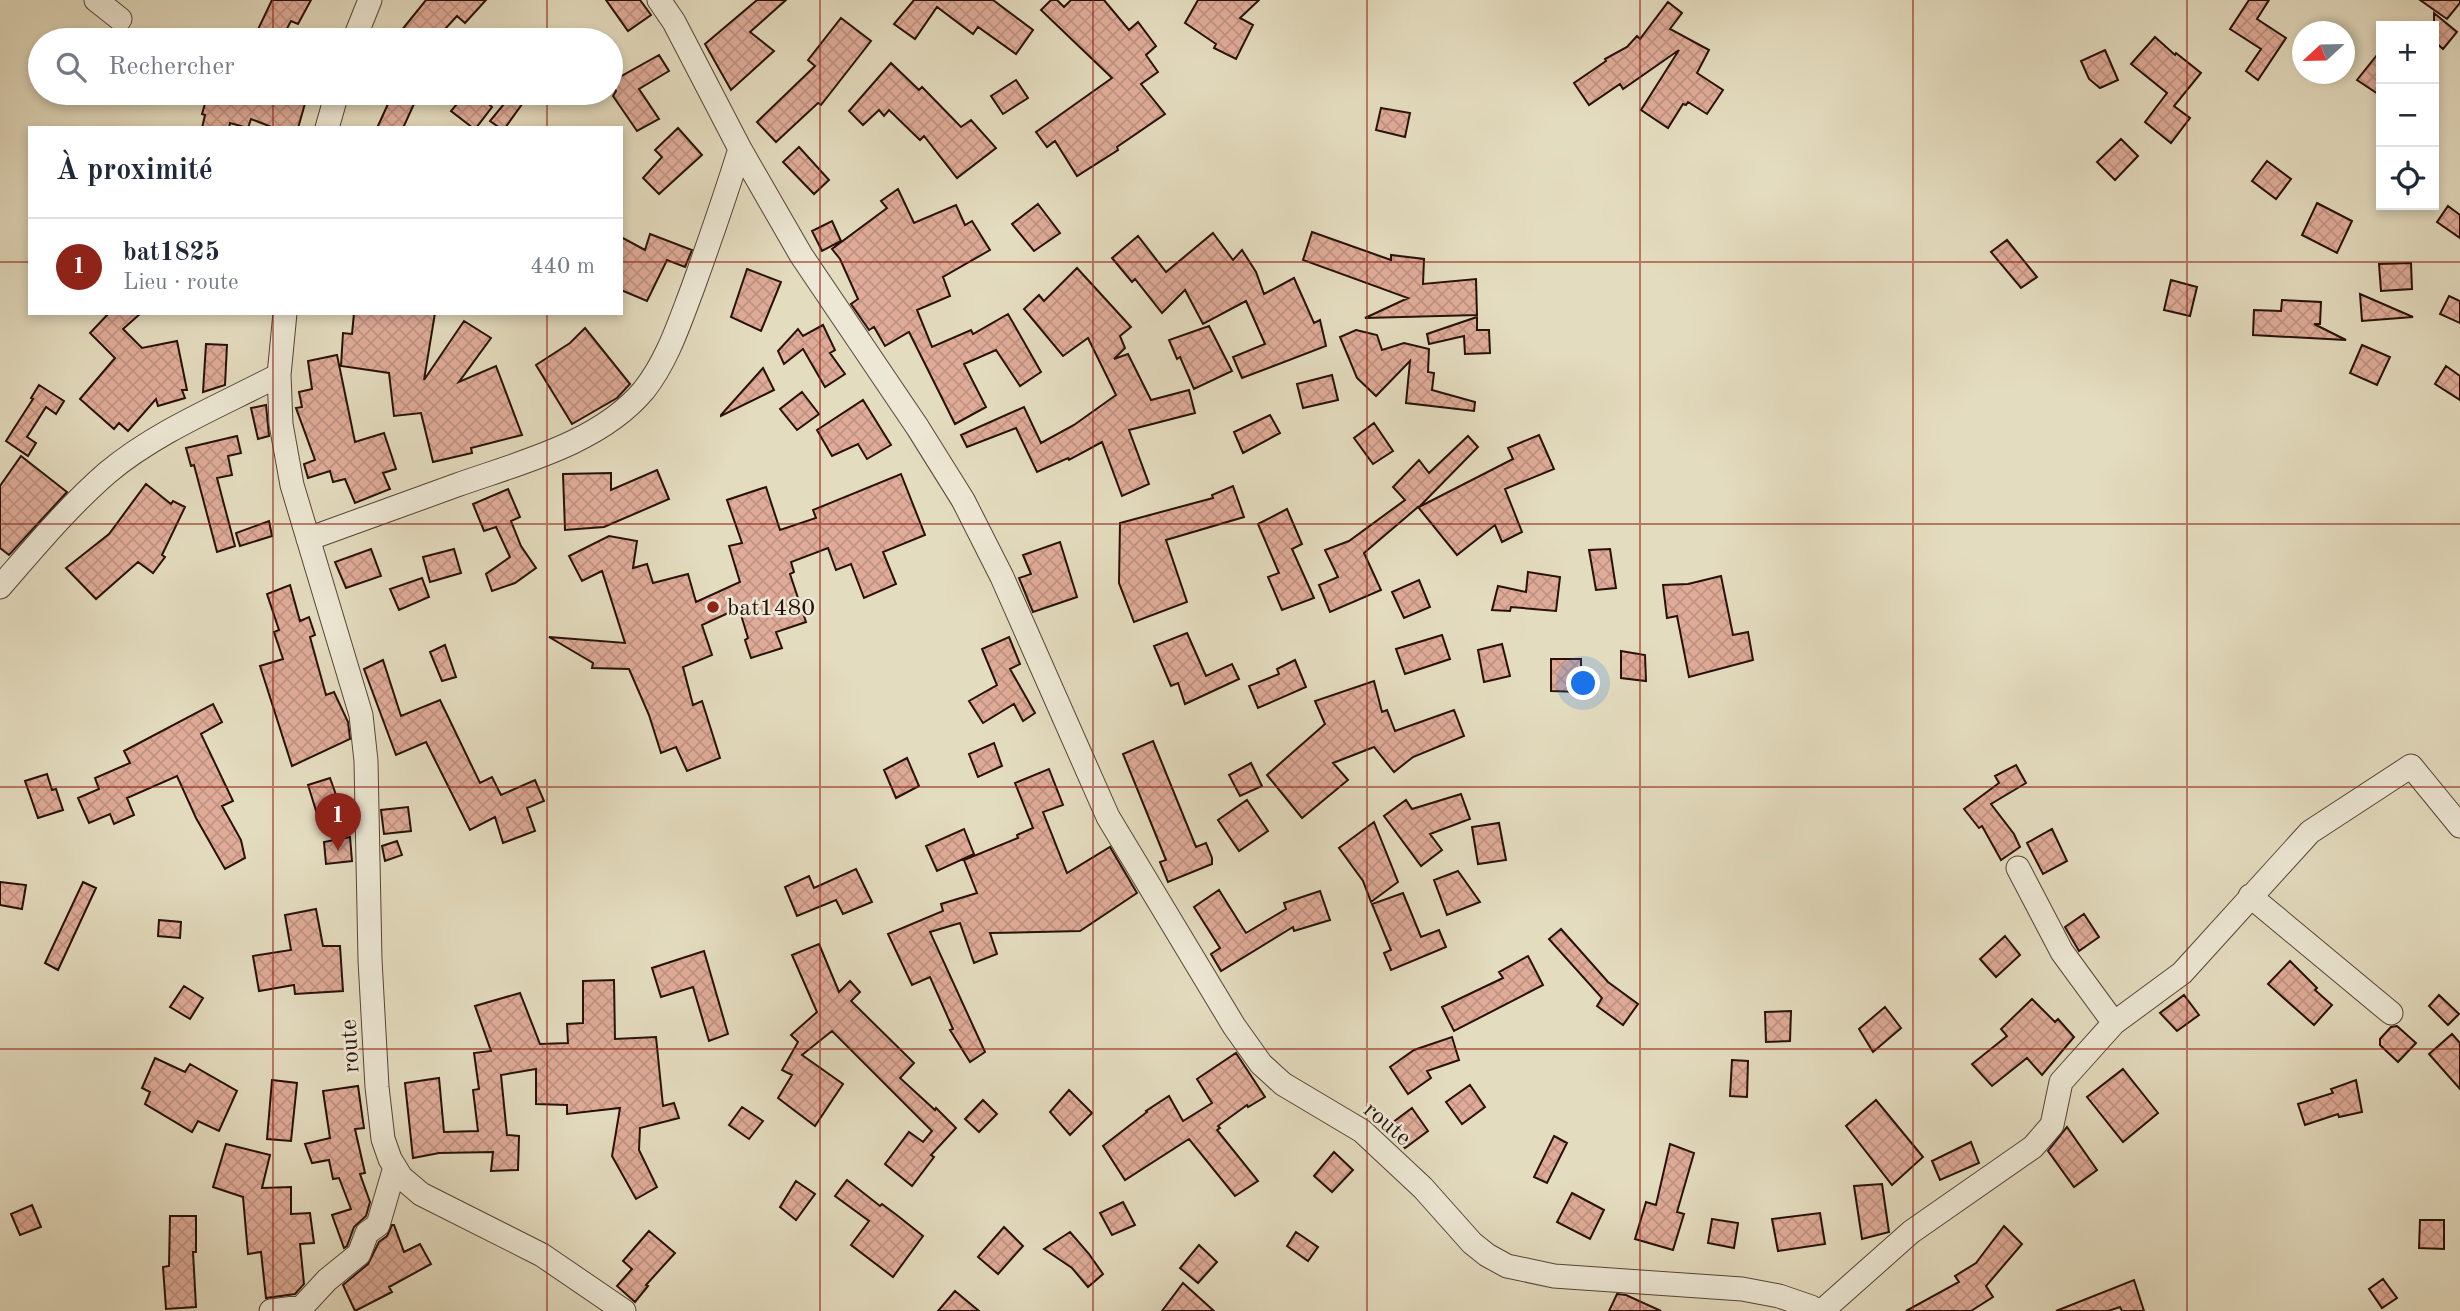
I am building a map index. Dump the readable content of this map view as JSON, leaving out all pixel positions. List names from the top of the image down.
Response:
{
  "streets": {
    "street": ["route"]
  },
  "places": ["bat1480"],
  "north": "left",
  "page": {
    "map_buttons": ["+", "−"],
    "search": "Rechercher",
    "heading": "À proximité",
    "list": [
      {
        "mark": "1",
        "name": "bat1825",
        "note": "Lieu · route",
        "value": "440 m"
      }
    ],
    "pins": "1"
  }
}
